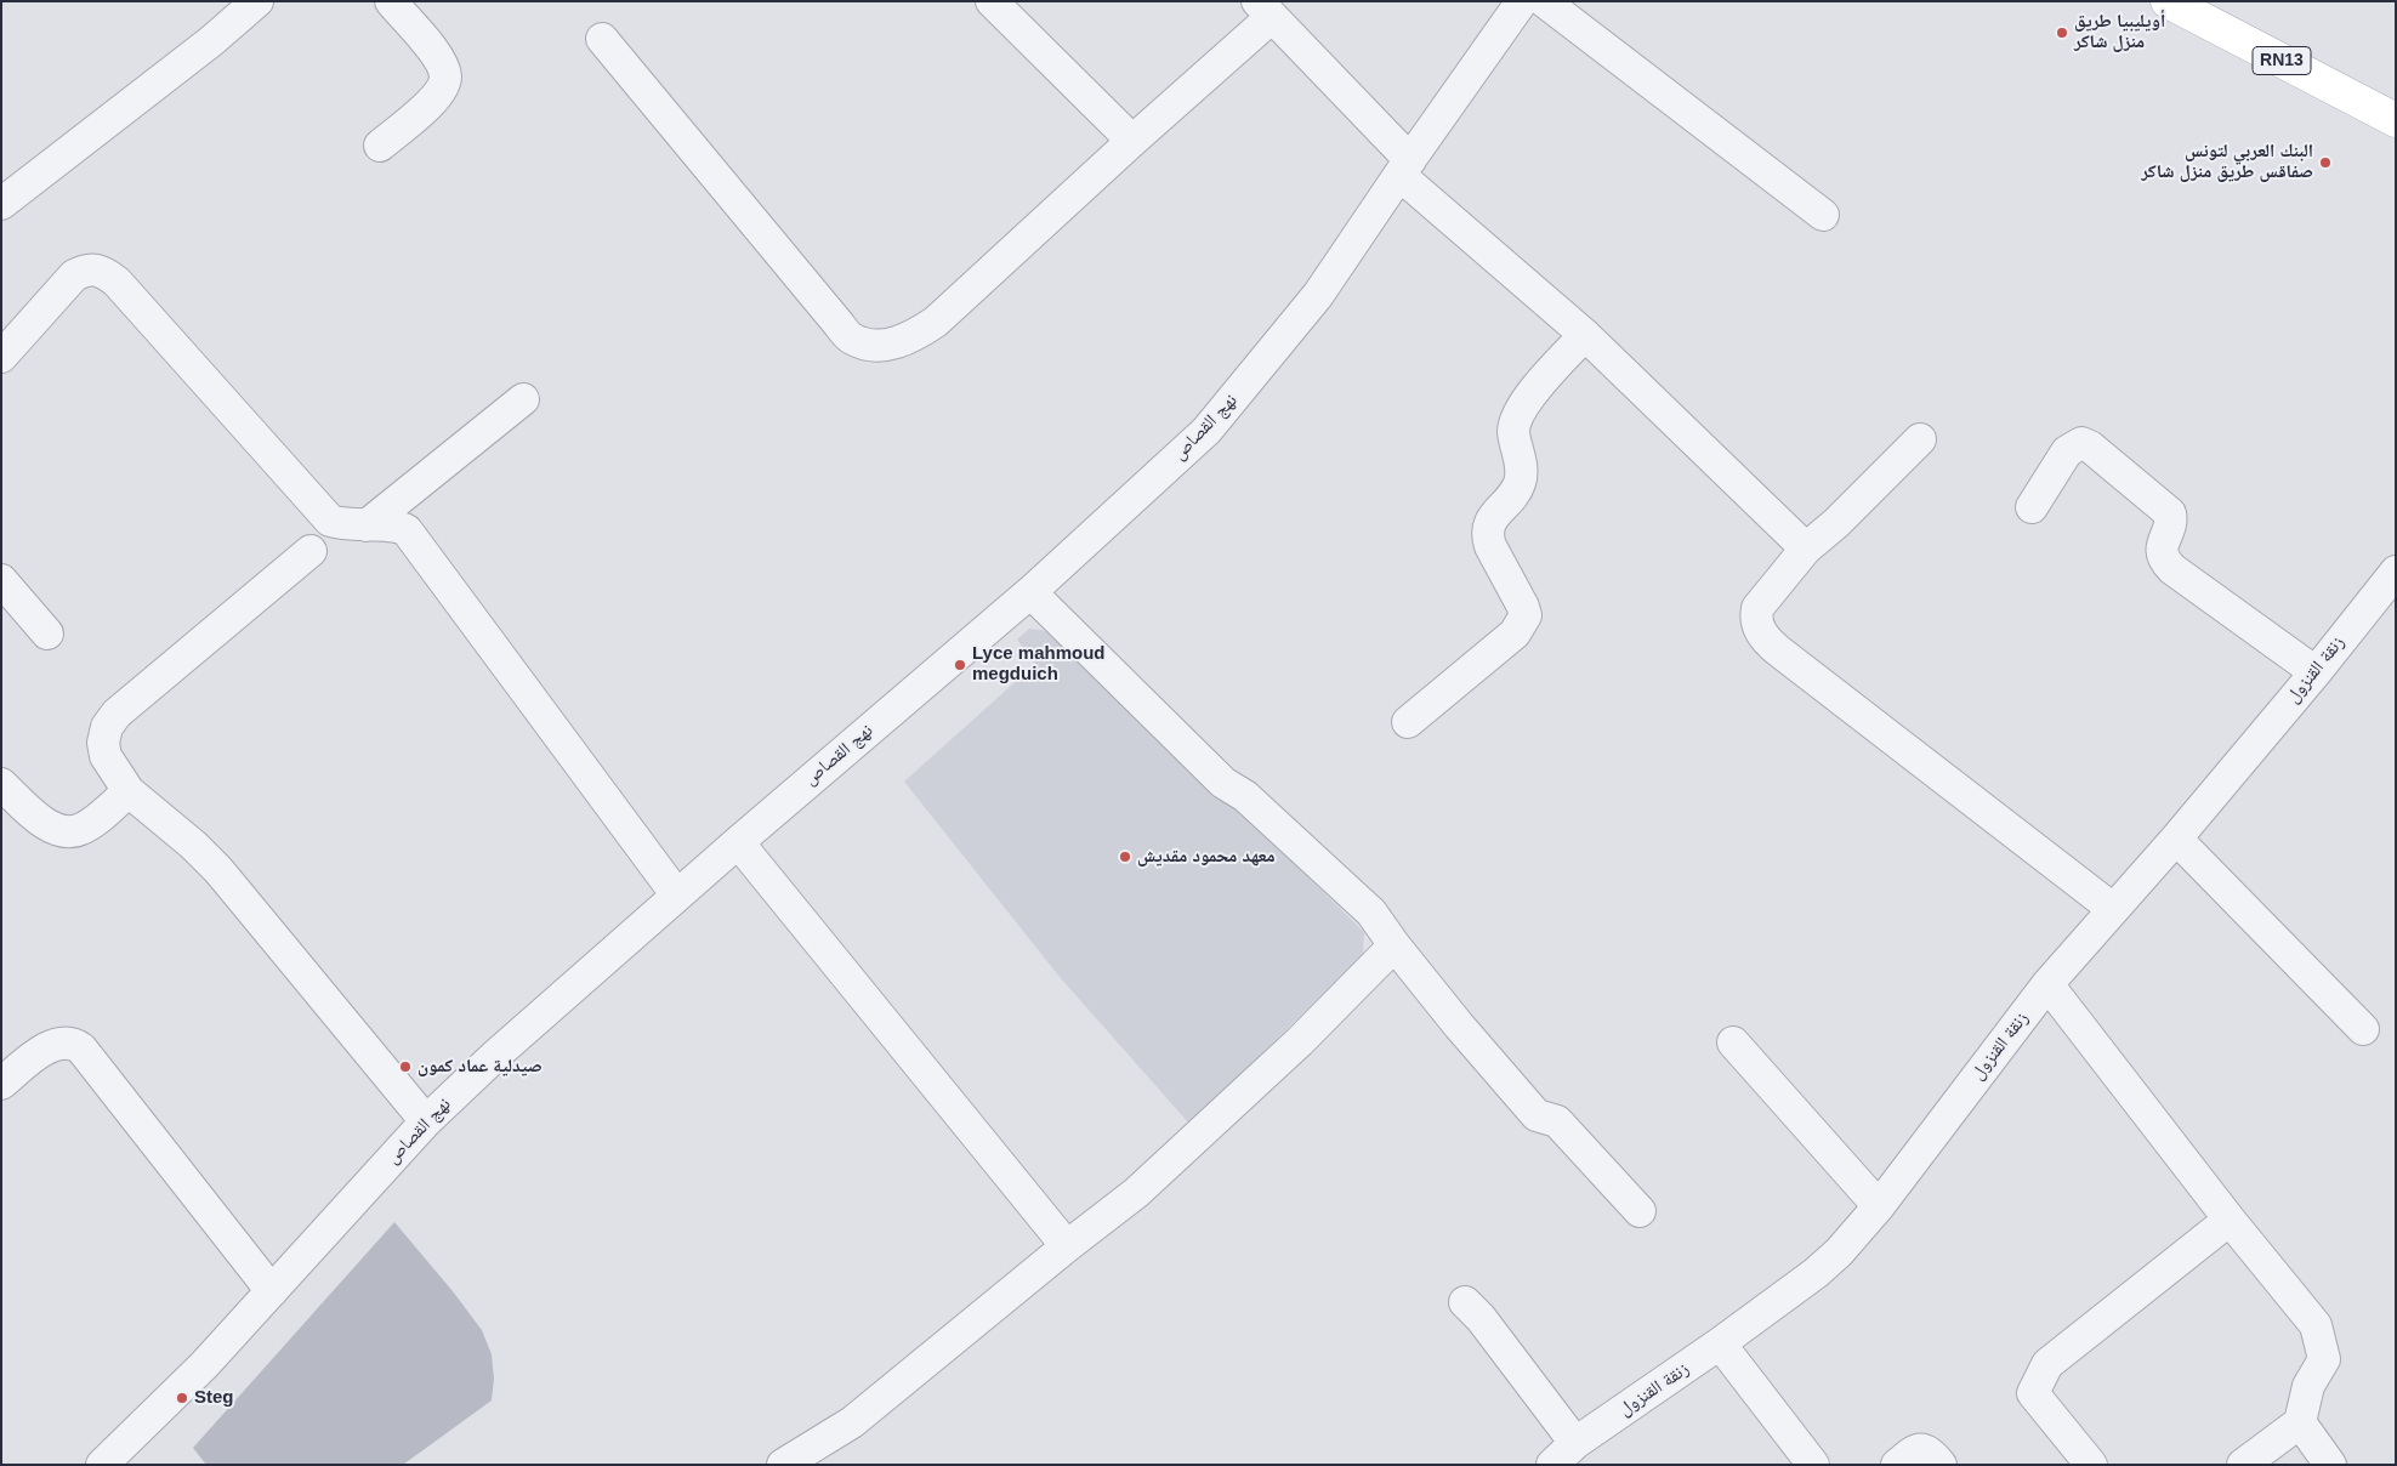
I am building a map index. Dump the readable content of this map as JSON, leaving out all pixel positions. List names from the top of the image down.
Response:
{
  "streets": {
    "main road": ["RN13"],
    "street": ["نهج القصاص", "زنقة القنزول"]
  },
  "places": [
    "أويليبيا طريق منزل شاكر",
    "البنك العربي لتونس صفاقس طريق منزل شاكر",
    "Lyce mahmoud megduich",
    "معهد محمود مقديش",
    "صيدلية عماد كمون",
    "Steg"
  ]
}
